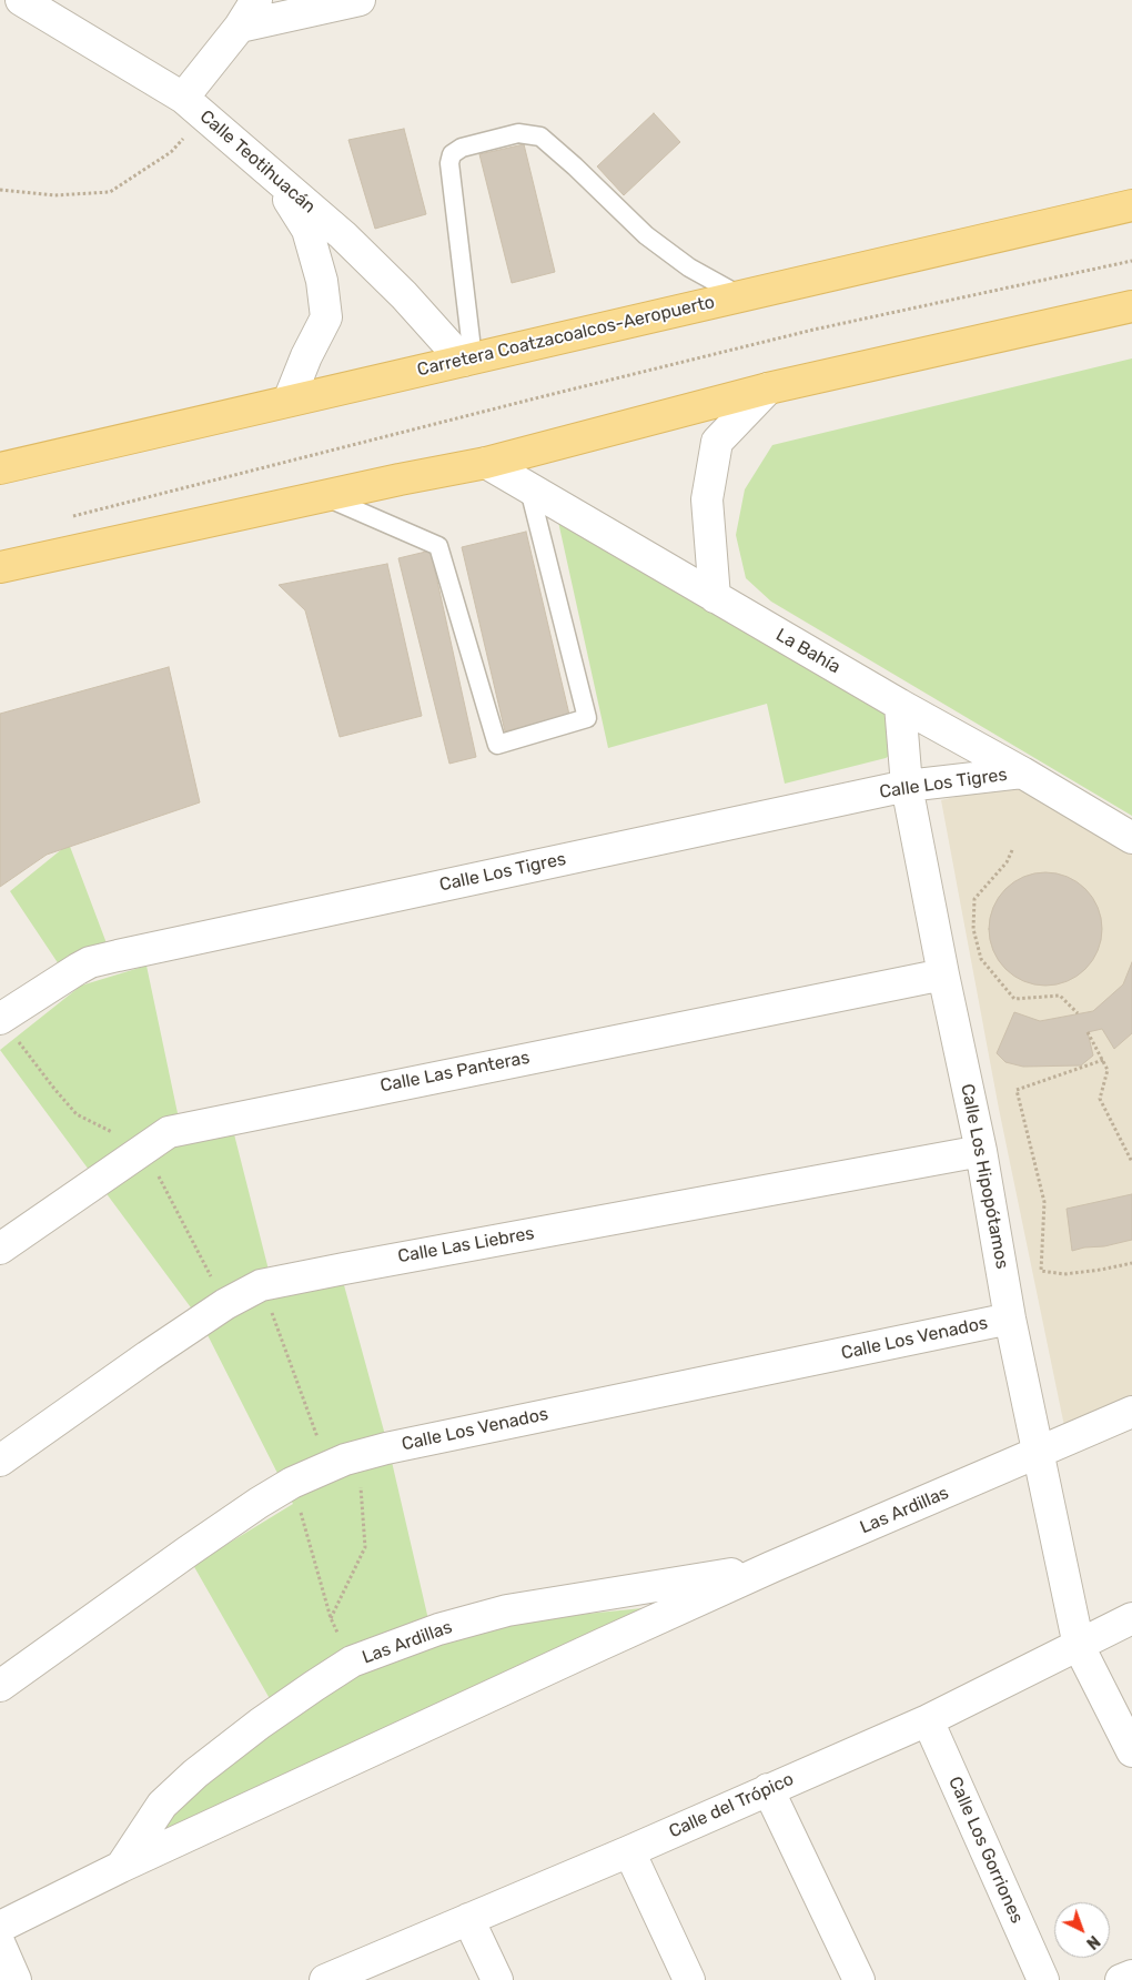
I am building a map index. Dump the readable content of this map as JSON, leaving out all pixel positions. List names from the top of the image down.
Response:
{
  "streets": {
    "main road": ["Carretera Coatzacoalcos-Aeropuerto"],
    "street": [
      "Calle Teotihuacán",
      "La Bahía",
      "Calle Los Tigres",
      "Calle Las Panteras",
      "Calle Los Hipopótamos",
      "Calle Las Liebres",
      "Calle Los Venados",
      "Las Ardillas",
      "Calle del Trópico",
      "Calle Los Gorriones"
    ]
  },
  "crossings": [
    ["Calle Teotihuacán", "Carretera Coatzacoalcos-Aeropuerto"],
    ["La Bahía", "Calle Los Tigres"],
    ["La Bahía", "Calle Los Hipopótamos"],
    ["Calle Los Tigres", "Calle Los Hipopótamos"],
    ["Calle Las Panteras", "Calle Los Hipopótamos"],
    ["Calle Los Hipopótamos", "Calle Las Liebres"],
    ["Calle Los Hipopótamos", "Calle Los Venados"],
    ["Calle Los Hipopótamos", "Las Ardillas"],
    ["Calle Los Hipopótamos", "Calle del Trópico"],
    ["Calle del Trópico", "Calle Los Gorriones"]
  ],
  "north": "bottom right"
}
